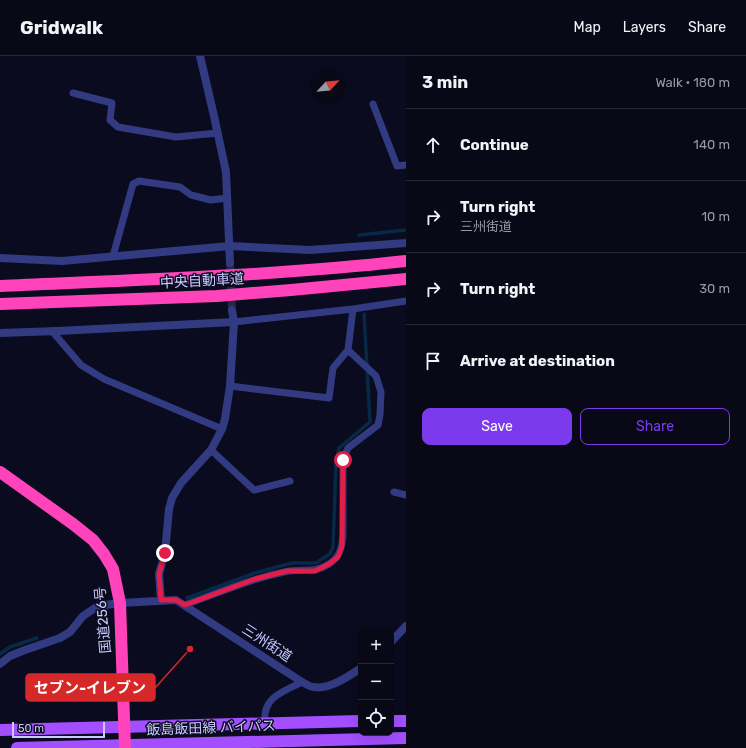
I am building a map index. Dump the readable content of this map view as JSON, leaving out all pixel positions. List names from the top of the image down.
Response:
{
  "streets": {
    "highway": ["中央自動車道", "国道256号"],
    "main road": ["飯島飯田線 バイパス"],
    "street": ["三州街道"]
  },
  "crossings": [
    ["国道256号", "三州街道"],
    ["国道256号", "飯島飯田線 バイパス"]
  ],
  "places": ["セブン-イレブン"],
  "scale_bar": "50 m",
  "north": "top right",
  "page": {
    "header": "Gridwalk",
    "nav": ["Map", "Layers", "Share"],
    "heading": ["3 min", "Walk · 180 m"],
    "list": [
      ["Continue", "140 m"],
      ["Turn right", "三州街道", "10 m"],
      ["Turn right", "30 m"],
      "Arrive at destination"
    ],
    "buttons": ["Save", "Share"],
    "map_buttons": ["+", "−"],
    "scale": "50 m"
  }
}
